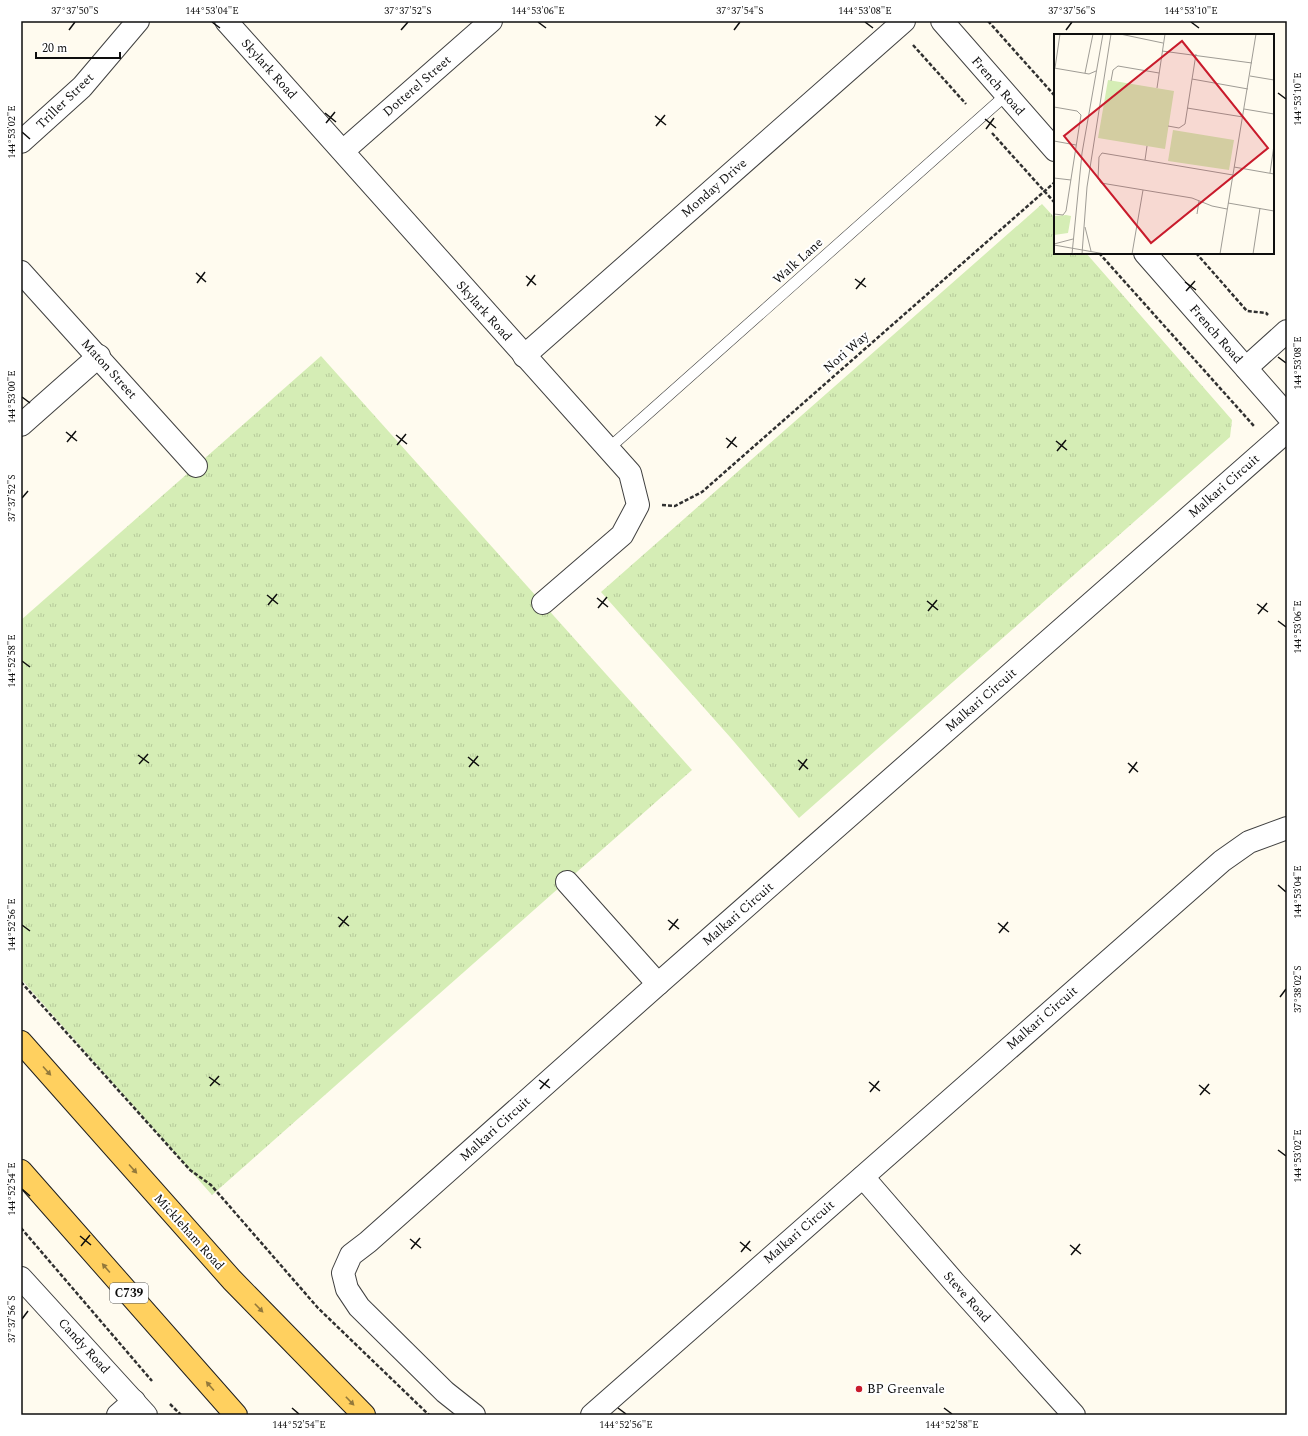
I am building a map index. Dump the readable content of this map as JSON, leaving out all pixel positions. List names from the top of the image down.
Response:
{
  "streets": {
    "main road": ["Mickleham Road", "C739"],
    "street": [
      "Skylark Road",
      "Dotterel Street",
      "French Road",
      "Triller Street",
      "Monday Drive",
      "Maton Street",
      "Malkari Circuit",
      "Steve Road",
      "Candy Road"
    ],
    "lane": ["Walk Lane"],
    "path": ["Nori Way"]
  },
  "crossings": [
    ["Skylark Road", "Dotterel Street"],
    ["Skylark Road", "Monday Drive"],
    ["Skylark Road", "Walk Lane"],
    ["Skylark Road", "Nori Way"],
    ["French Road", "Walk Lane"],
    ["Malkari Circuit", "Steve Road"]
  ],
  "places": ["BP Greenvale"],
  "scale_bar": "20 m",
  "coordinates": [
    "37°37'50\"S",
    "144°53'04\"E",
    "37°37'52\"S",
    "144°53'06\"E",
    "37°37'54\"S",
    "144°53'08\"E",
    "37°37'56\"S",
    "144°53'10\"E",
    "144°53'02\"E",
    "144°53'00\"E",
    "144°52'58\"E",
    "144°52'56\"E",
    "37°38'02\"S",
    "144°52'54\"E"
  ]
}
